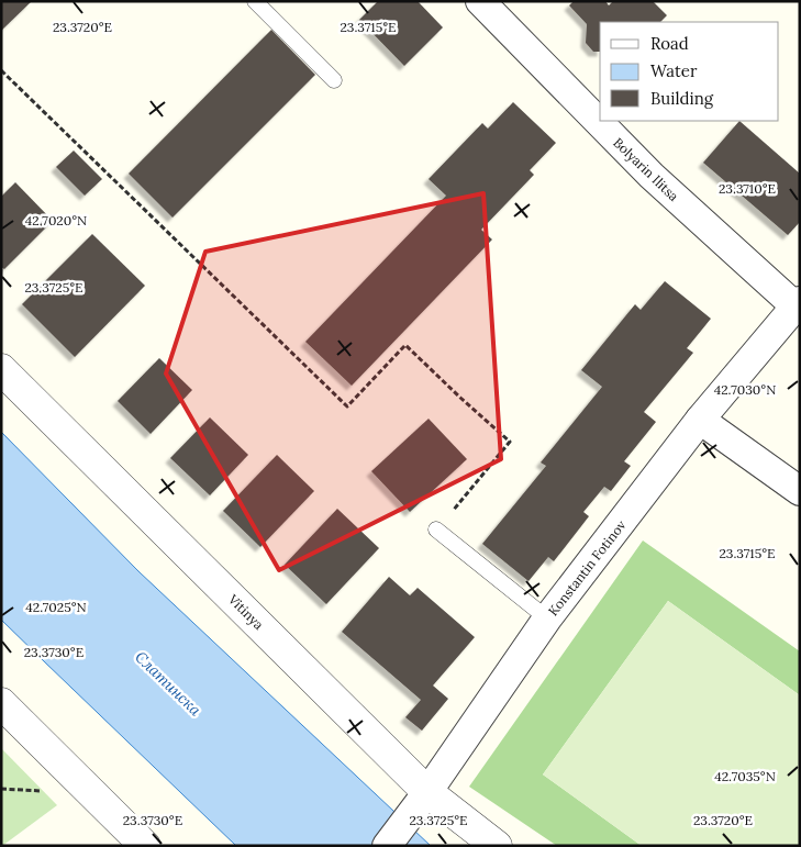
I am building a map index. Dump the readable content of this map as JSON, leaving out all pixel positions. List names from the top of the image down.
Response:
{
  "streets": {
    "street": ["Bolyarin Ilitsa", "Konstantin Fotinov", "Vitinya"]
  },
  "crossings": [
    ["Bolyarin Ilitsa", "Konstantin Fotinov"],
    ["Konstantin Fotinov", "Vitinya"]
  ],
  "water": ["Слатинска"],
  "legend": ["Road", "Water", "Building"],
  "coordinates": [
    "23.3715°E",
    "23.3720°E",
    "23.3710°E",
    "42.7020°N",
    "23.3725°E",
    "42.7030°N",
    "42.7025°N",
    "23.3730°E",
    "42.7035°N"
  ]
}
